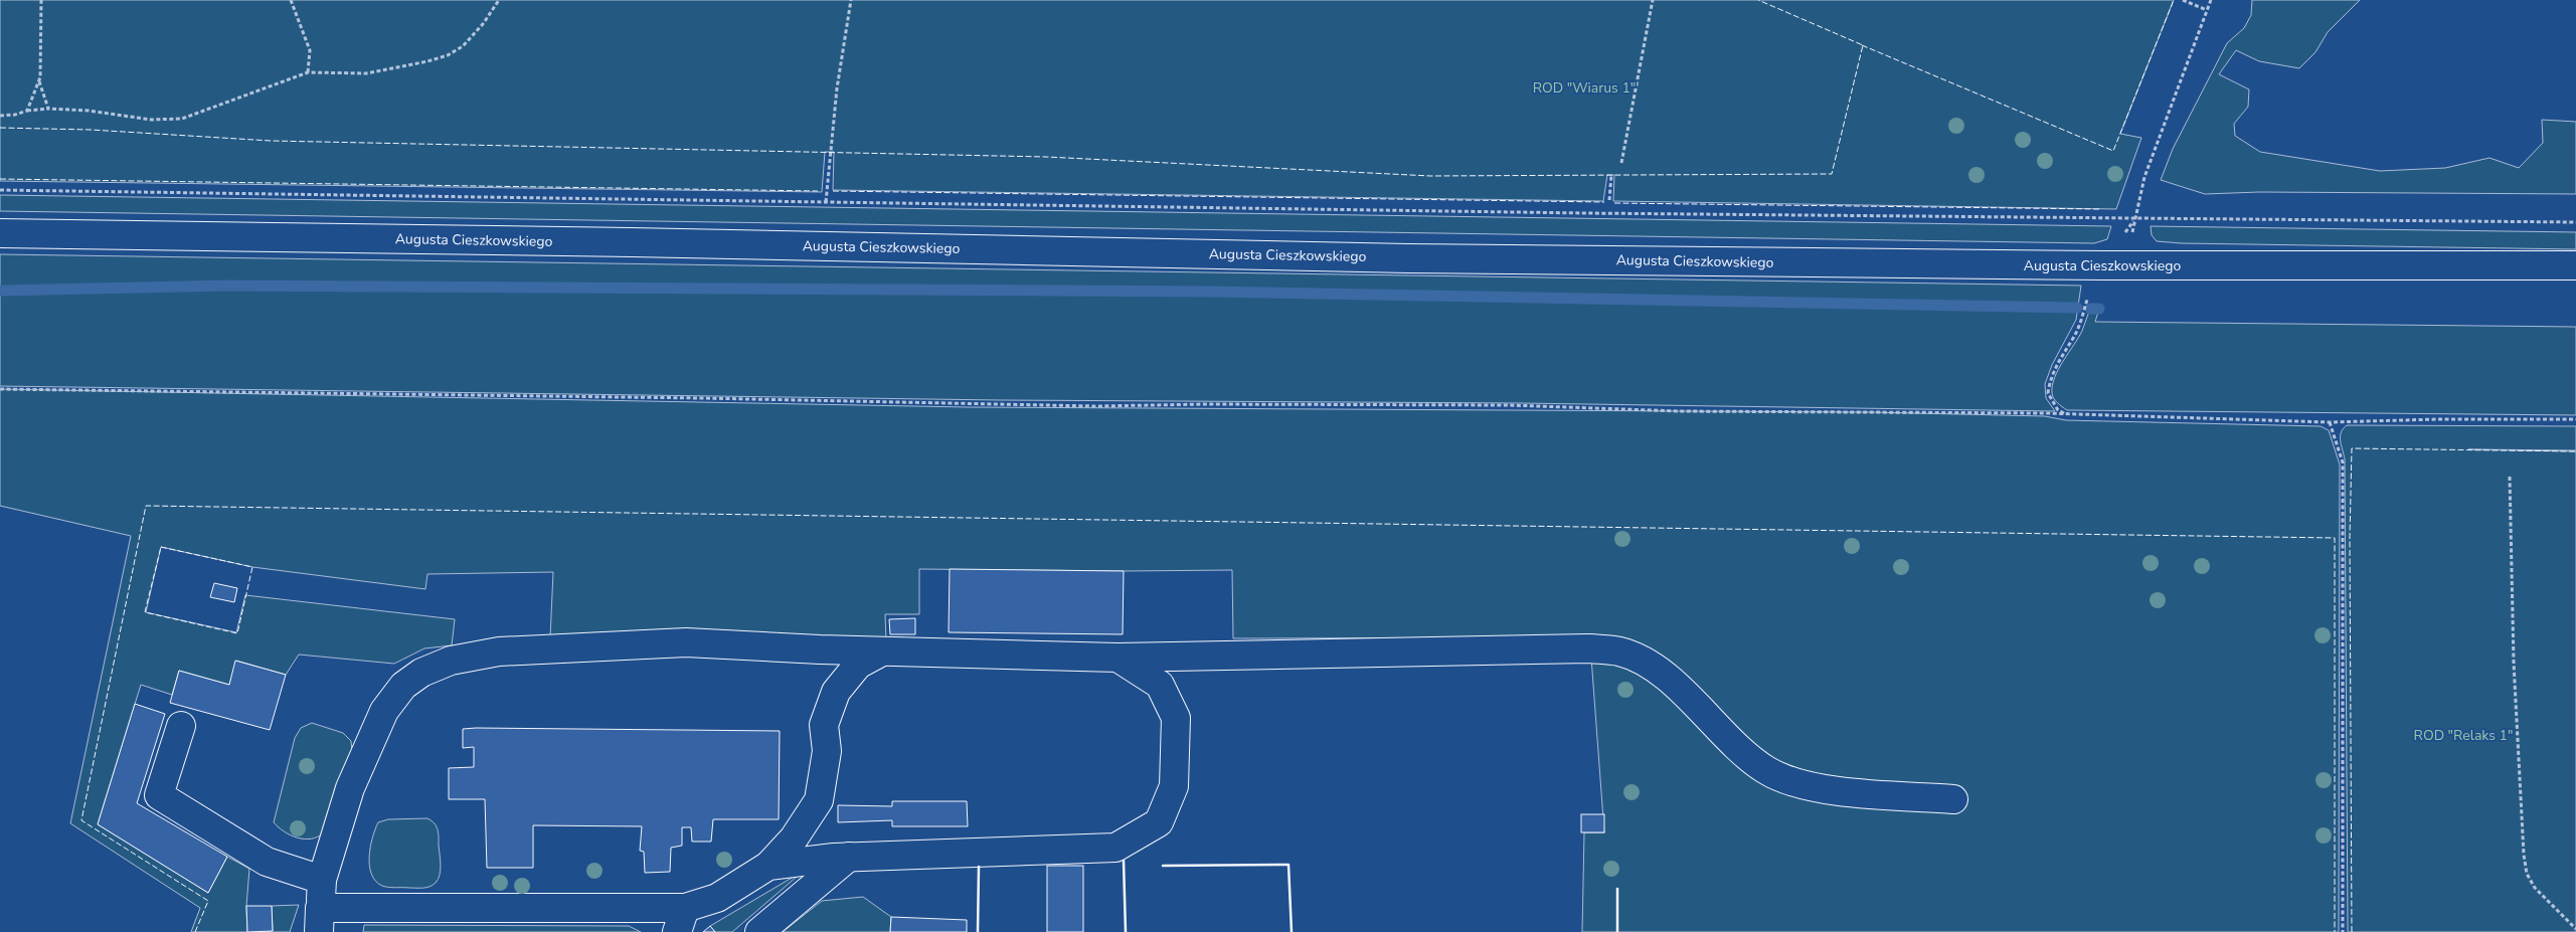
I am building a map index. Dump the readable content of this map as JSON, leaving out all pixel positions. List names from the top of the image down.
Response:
{
  "streets": {
    "main road": ["Augusta Cieszkowskiego"]
  },
  "parks": ["ROD \"Wiarus 1\"", "ROD \"Relaks 1\""]
}
